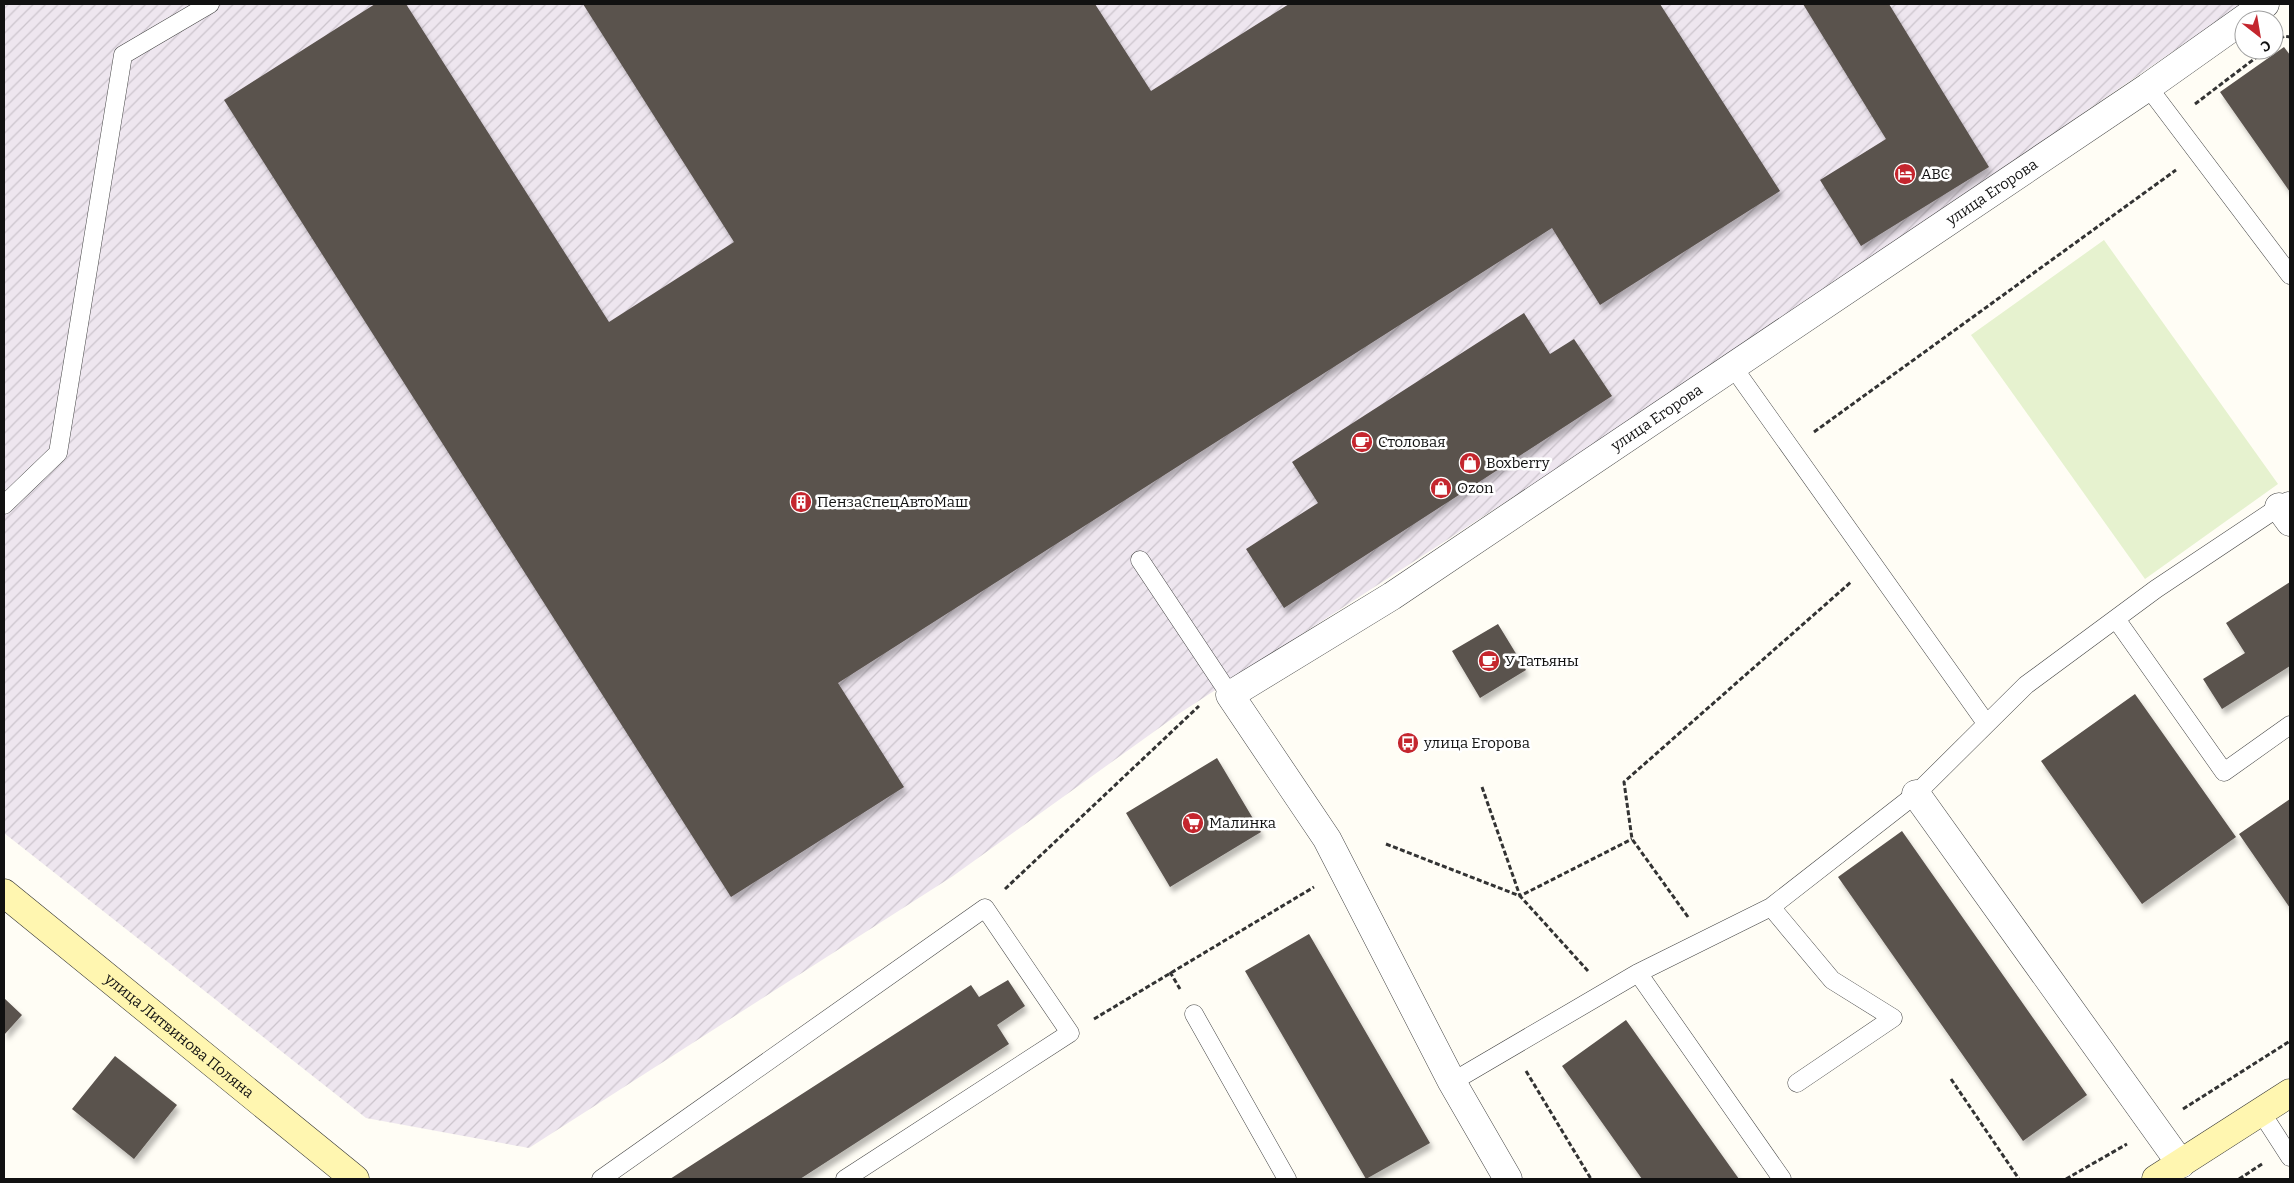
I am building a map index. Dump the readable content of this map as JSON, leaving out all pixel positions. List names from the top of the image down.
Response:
{
  "streets": {
    "main road": ["улица Литвинова Поляна"],
    "street": ["улица Егорова"]
  },
  "places": {
    "hotel": ["ABC"],
    "cafe": ["Столовая", "У Татьяны"],
    "shop": ["Boxberry", "Ozon"],
    "building": ["ПензаСпецАвтоМаш"],
    "bus stop": ["улица Егорова"],
    "supermarket": ["Малинка"]
  },
  "north": "bottom right"
}
